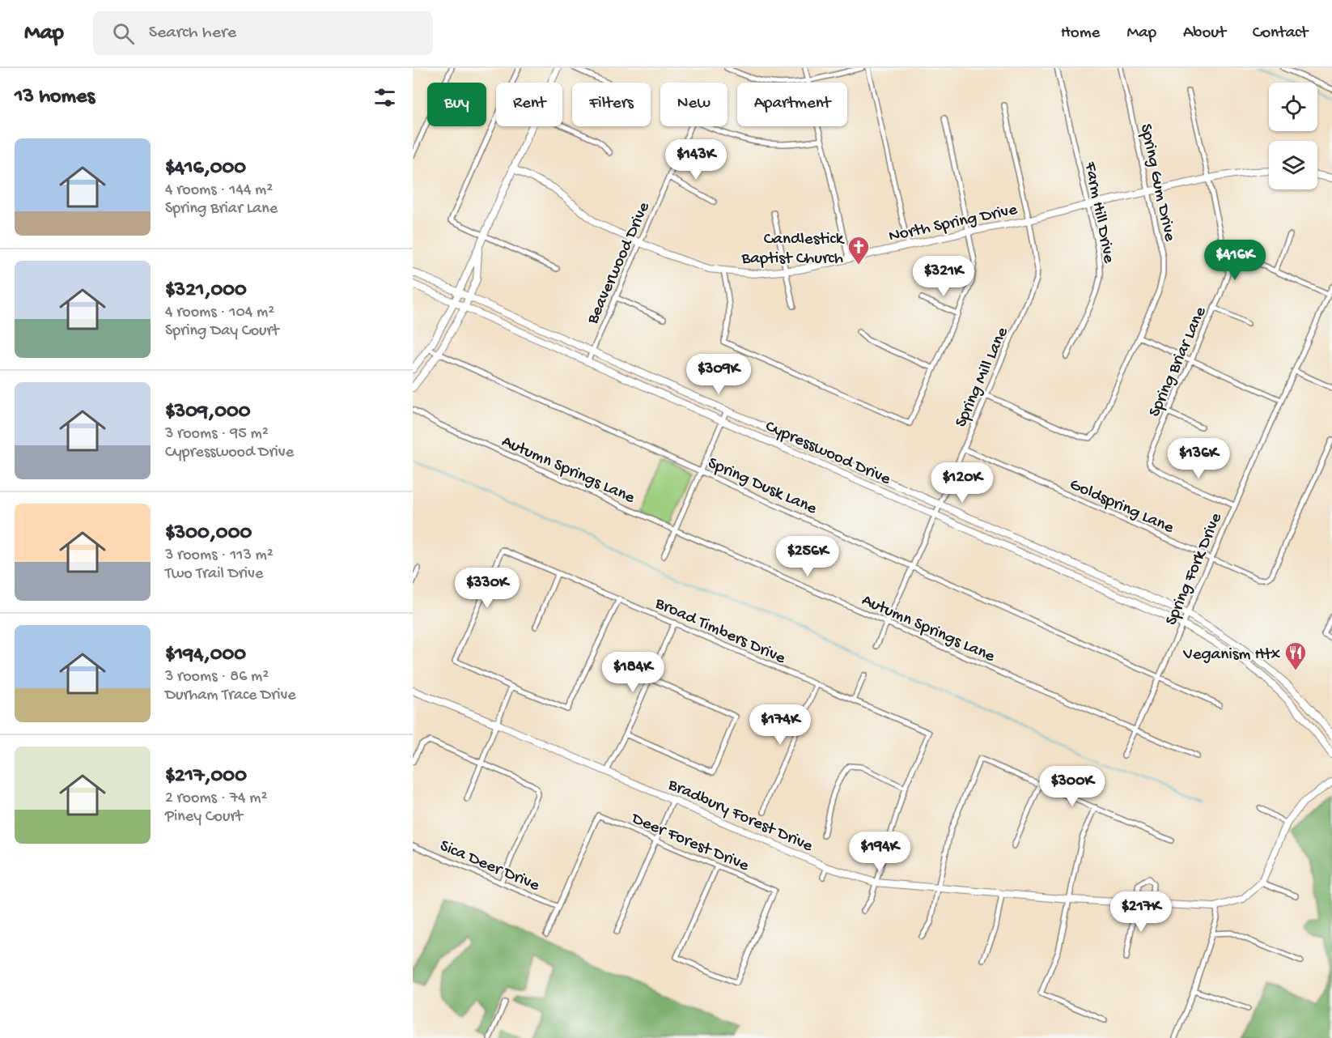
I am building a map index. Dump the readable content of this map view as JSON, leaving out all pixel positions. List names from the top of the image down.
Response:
{
  "streets": {
    "street": [
      "Spring Gum Drive",
      "Farm Hill Drive",
      "North Spring Drive",
      "Beaverwood Drive",
      "Spring Briar Lane",
      "Spring Mill Lane",
      "Cypresswood Drive",
      "Autumn Springs Lane",
      "Spring Dusk Lane",
      "Goldspring Lane",
      "Spring Fork Drive",
      "Broad Timbers Drive",
      "Bradbury Forest Drive",
      "Deer Forest Drive",
      "Sica Deer Drive"
    ]
  },
  "crossings": [
    ["Spring Gum Drive", "North Spring Drive"],
    ["Spring Gum Drive", "Spring Mill Lane"],
    ["Farm Hill Drive", "North Spring Drive"],
    ["North Spring Drive", "Beaverwood Drive"],
    ["North Spring Drive", "Spring Briar Lane"],
    ["North Spring Drive", "Spring Mill Lane"],
    ["Beaverwood Drive", "Cypresswood Drive"],
    ["Spring Briar Lane", "Spring Fork Drive"],
    ["Spring Mill Lane", "Cypresswood Drive"],
    ["Spring Mill Lane", "Autumn Springs Lane"],
    ["Spring Mill Lane", "Spring Dusk Lane"],
    ["Spring Mill Lane", "Goldspring Lane"],
    ["Cypresswood Drive", "Spring Fork Drive"],
    ["Autumn Springs Lane", "Spring Fork Drive"],
    ["Spring Dusk Lane", "Spring Fork Drive"],
    ["Goldspring Lane", "Spring Fork Drive"],
    ["Deer Forest Drive", "Sica Deer Drive"]
  ],
  "places": {
    "church": ["Candlestick Baptist Church"],
    "restaurant": ["Veganism Htx"]
  },
  "page": {
    "header": "Map",
    "search": "Search here",
    "nav": [
      "Home",
      "Map",
      "About",
      "Contact"
    ],
    "heading": "13 homes",
    "chip": [
      "Buy",
      "Rent",
      "Filters",
      "New",
      "Apartment"
    ],
    "list": [
      {
        "name": "$416,000",
        "note": "4 rooms · 144 m² · Spring Briar Lane"
      },
      {
        "name": "$321,000",
        "note": "4 rooms · 104 m² · Spring Day Court"
      },
      {
        "name": "$309,000",
        "note": "3 rooms · 95 m² · Cypresswood Drive"
      },
      {
        "name": "$300,000",
        "note": "3 rooms · 113 m² · Two Trail Drive"
      },
      {
        "name": "$194,000",
        "note": "3 rooms · 86 m² · Durham Trace Drive"
      },
      {
        "name": "$217,000",
        "note": "2 rooms · 74 m² · Piney Court"
      }
    ],
    "price": [
      "$143K",
      "$416K",
      "$321K",
      "$309K",
      "$136K",
      "$120K",
      "$256K",
      "$330K",
      "$184K",
      "$174K",
      "$300K",
      "$194K",
      "$217K"
    ]
  }
}
